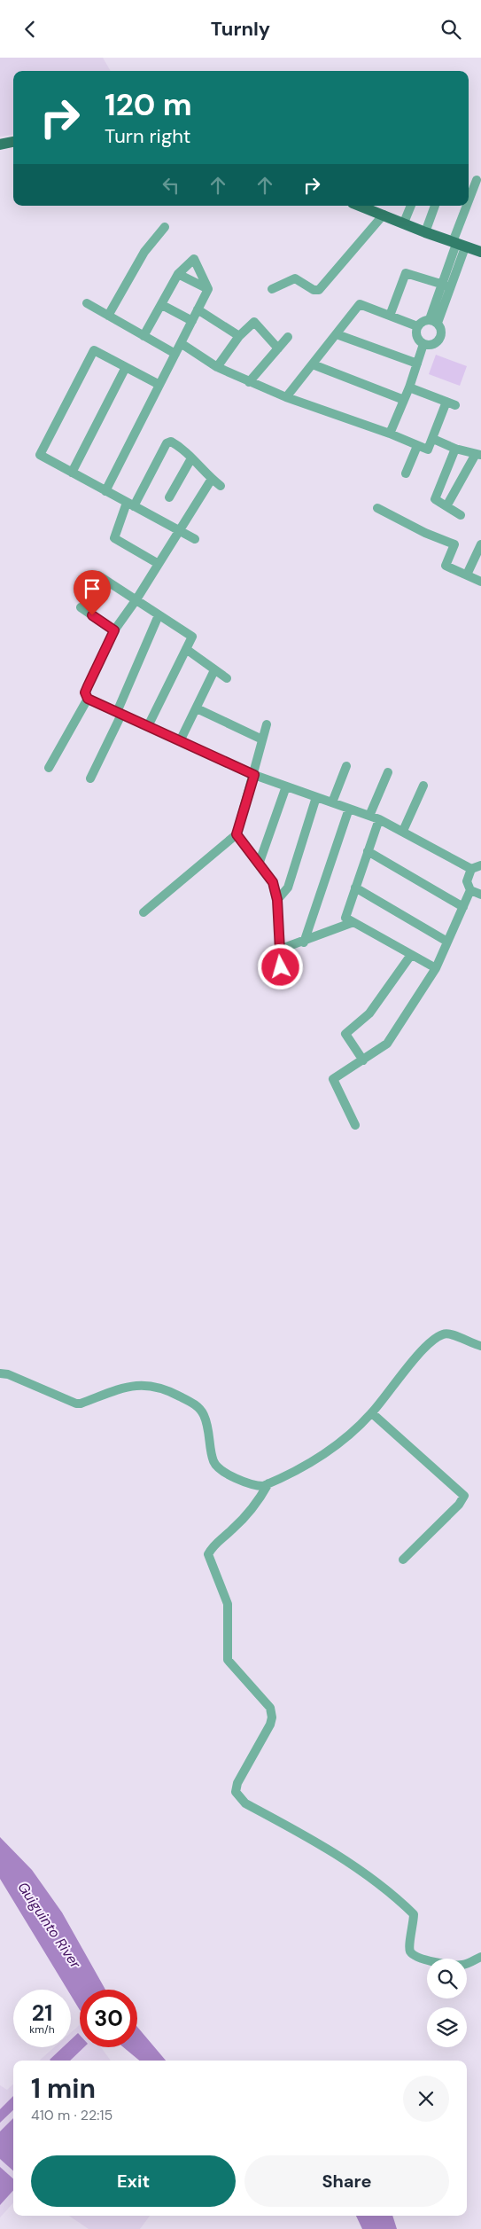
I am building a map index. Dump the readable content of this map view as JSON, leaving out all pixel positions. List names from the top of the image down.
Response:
{
  "water": ["Guiguinto River"],
  "page": {
    "header": "Turnly",
    "turn": ["120 m", "Turn right"],
    "speed": "21 km/h",
    "limit": "30",
    "heading": ["1 min", "410 m · 22:15"],
    "buttons": ["Exit", "Share"]
  }
}
